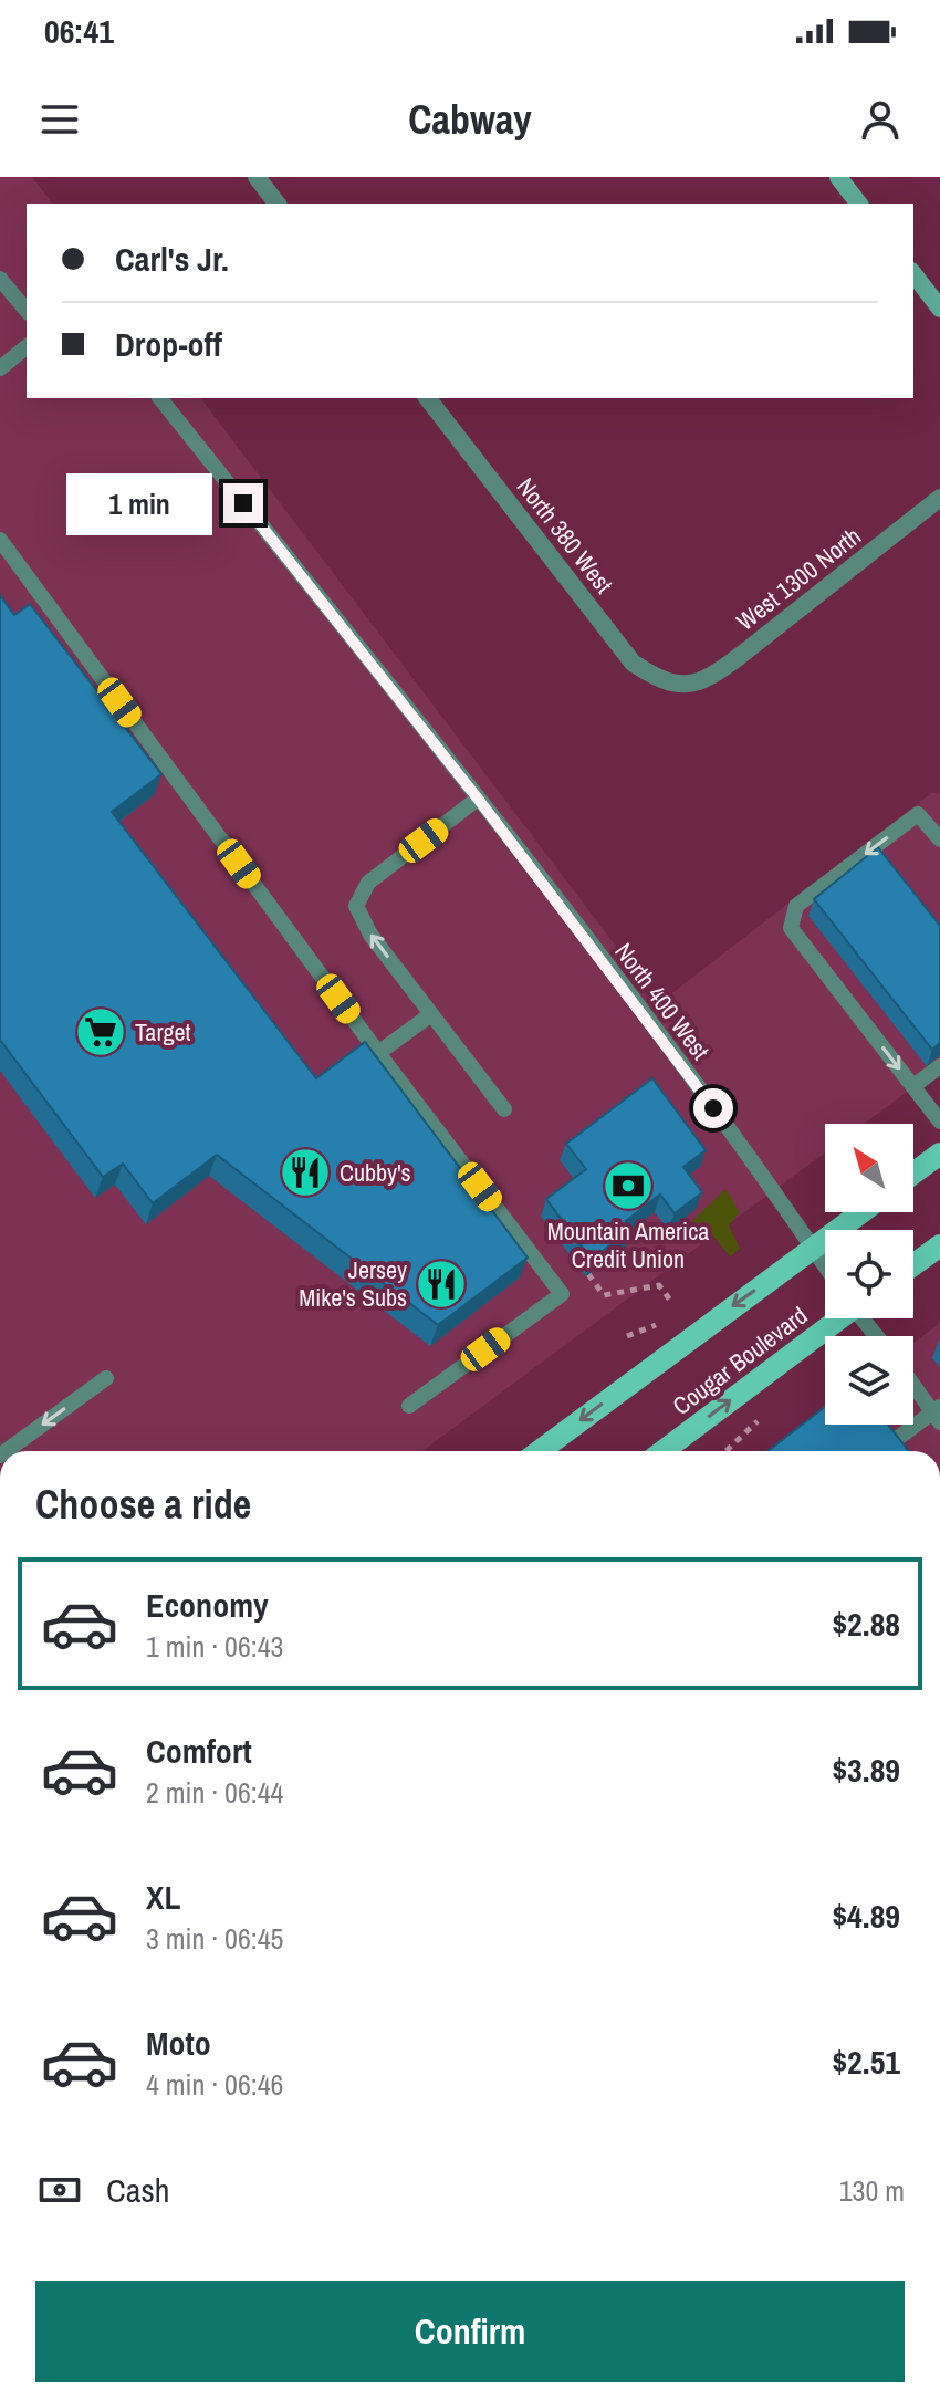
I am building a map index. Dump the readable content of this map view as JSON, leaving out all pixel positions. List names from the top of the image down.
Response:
{
  "streets": {
    "main road": ["Cougar Boulevard"],
    "street": ["North 380 West", "West 1300 North"],
    "lane": ["North 400 West"]
  },
  "crossings": [
    ["North 380 West", "West 1300 North"],
    ["North 400 West", "Cougar Boulevard"]
  ],
  "places": {
    "supermarket": ["Target"],
    "restaurant": ["Cubby's", "Jersey Mike's Subs"],
    "bank": ["Mountain America Credit Union"]
  },
  "north": "top left",
  "page": {
    "status": "06:41",
    "header": "Cabway",
    "banner": ["Carl's Jr.", "Drop-off"],
    "bubble": "1 min",
    "heading": "Choose a ride",
    "list": [
      {
        "name": "Economy",
        "note": "1 min · 06:43",
        "value": "$2.88"
      },
      {
        "name": "Comfort",
        "note": "2 min · 06:44",
        "value": "$3.89"
      },
      {
        "name": "XL",
        "note": "3 min · 06:45",
        "value": "$4.89"
      },
      {
        "name": "Moto",
        "note": "4 min · 06:46",
        "value": "$2.51"
      }
    ],
    "pay": ["Cash", "130 m"],
    "buttons": "Confirm"
  }
}
